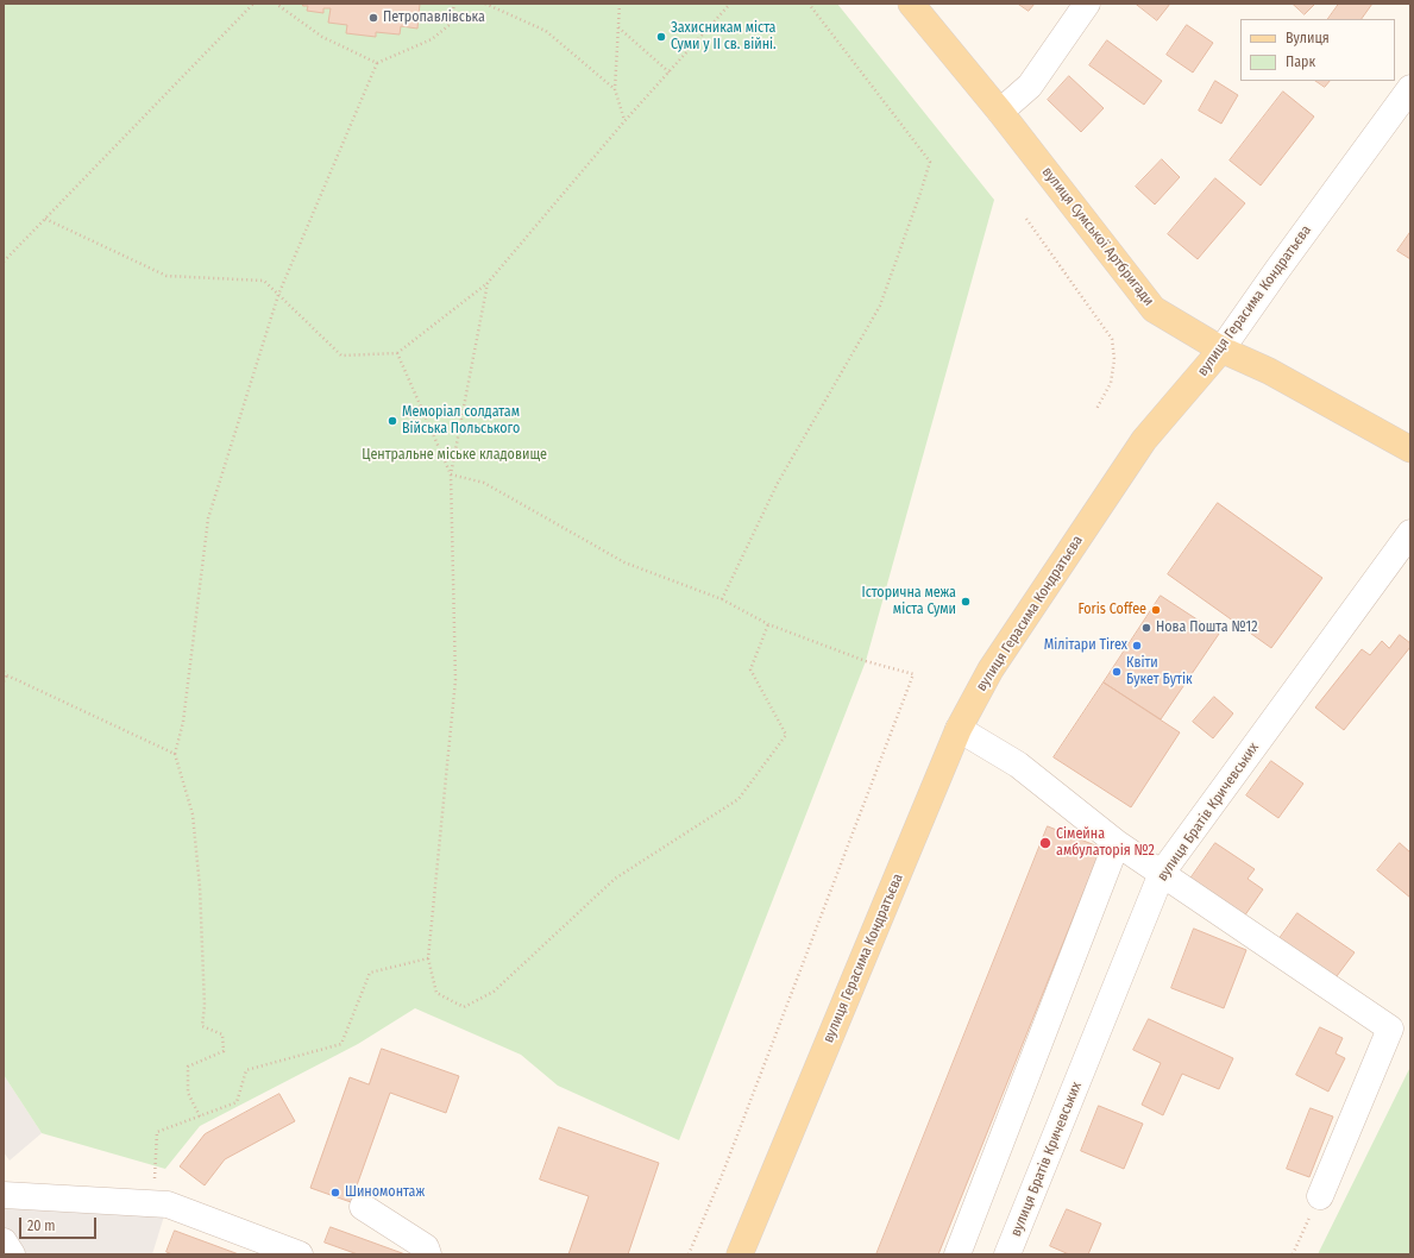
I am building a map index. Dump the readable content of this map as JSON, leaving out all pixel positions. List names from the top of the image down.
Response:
{
  "streets": {
    "main road": ["вулиця Сумської Артбригади", "вулиця Герасима Кондратьєва"],
    "street": ["вулиця Братів Кричевських"]
  },
  "crossings": [
    ["вулиця Сумської Артбригади", "вулиця Герасима Кондратьєва"]
  ],
  "parks": ["Центральне міське кладовище"],
  "places": [
    "Петропавлівська",
    "Захисникам міста Суми у ІІ св. війні.",
    "Меморіал солдатам Війська Польського",
    "Історична межа міста Суми",
    "Foris Coffee",
    "Нова Пошта №12",
    "Мілітари Tirex",
    "Квіти Букет Бутік",
    "Сімейна амбулаторія №2",
    "Шиномонтаж"
  ],
  "legend": ["Вулиця", "Парк"],
  "scale_bar": "20 m"
}
